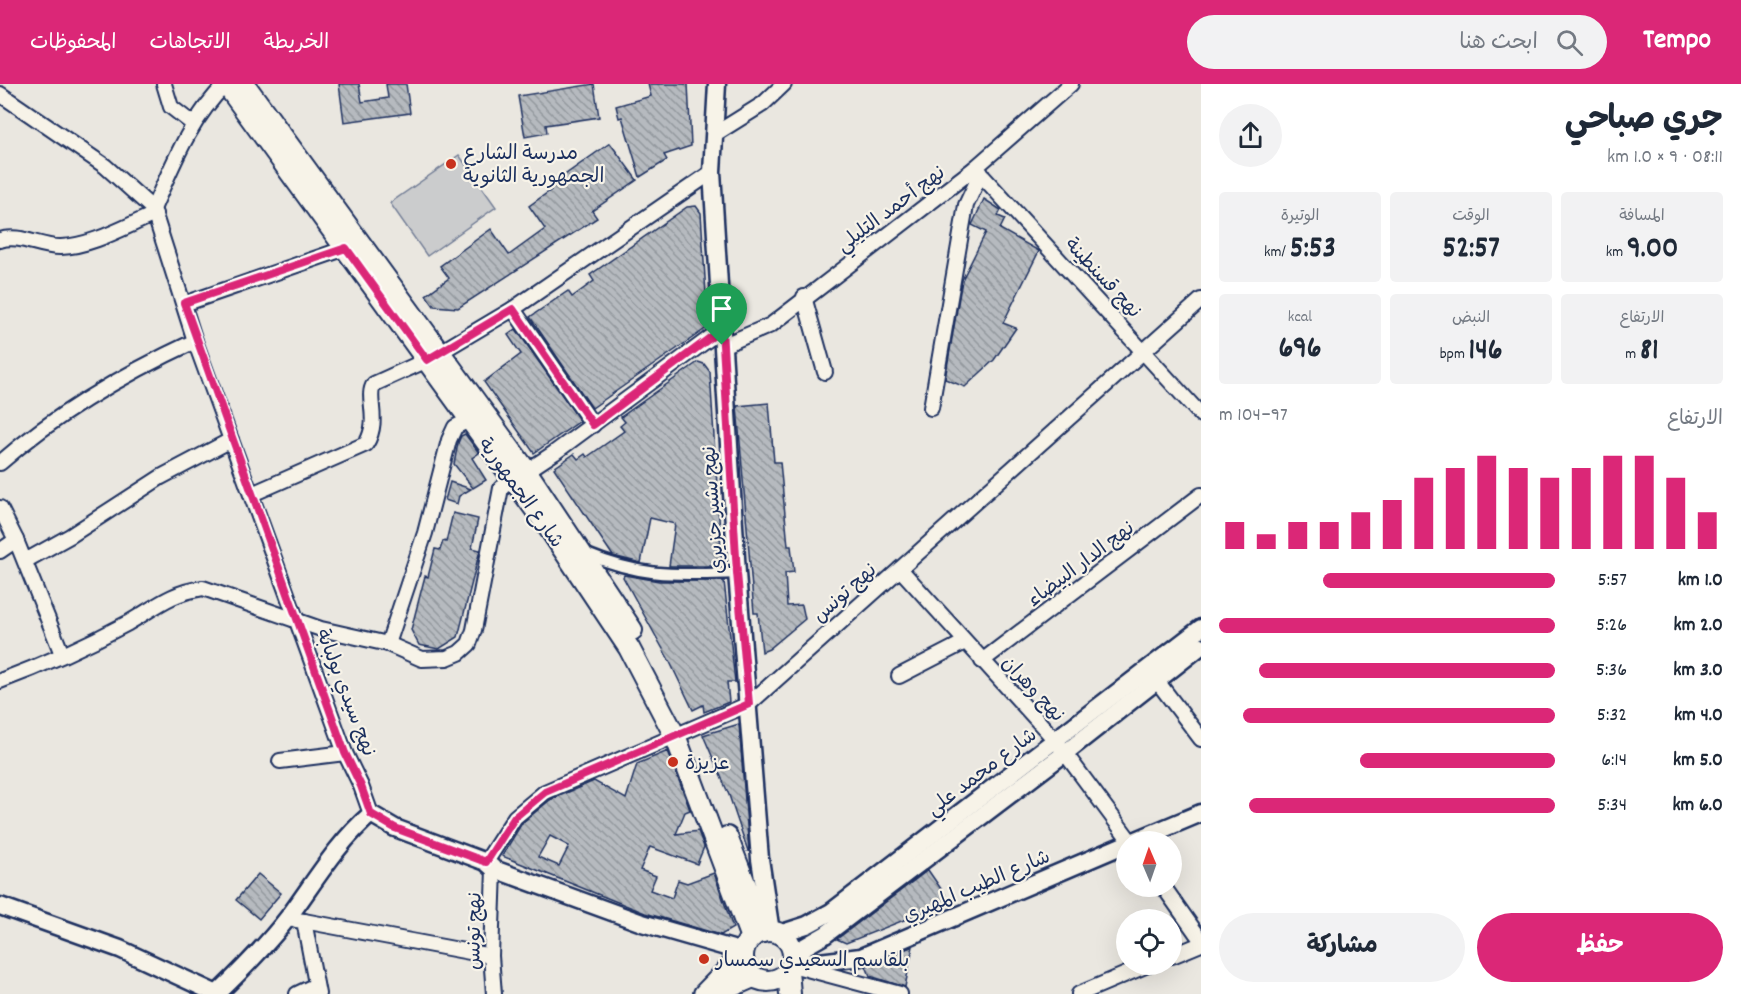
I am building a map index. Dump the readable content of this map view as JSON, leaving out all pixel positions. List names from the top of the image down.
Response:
{
  "streets": {
    "main road": ["شارع الجمهورية"],
    "street": [
      "نهج أحمد التليلي",
      "نهج قسنطينة",
      "نهج بشير جزيري",
      "نهج الدار البيضاء",
      "نهج تونس",
      "نهج وهران",
      "نهج سيدي بولبابة",
      "شارع محمد علي",
      "شارع الطيب المهيري"
    ]
  },
  "crossings": [
    ["نهج أحمد التليلي", "نهج قسنطينة"],
    ["نهج أحمد التليلي", "شارع الجمهورية"],
    ["نهج أحمد التليلي", "نهج بشير جزيري"],
    ["نهج قسنطينة", "نهج تونس"],
    ["شارع الجمهورية", "نهج بشير جزيري"],
    ["شارع الجمهورية", "نهج تونس"],
    ["شارع الجمهورية", "شارع محمد علي"],
    ["شارع الجمهورية", "شارع الطيب المهيري"],
    ["نهج بشير جزيري", "نهج تونس"],
    ["نهج بشير جزيري", "شارع محمد علي"],
    ["نهج بشير جزيري", "شارع الطيب المهيري"],
    ["نهج الدار البيضاء", "نهج وهران"],
    ["نهج تونس", "نهج وهران"],
    ["نهج وهران", "شارع محمد علي"],
    ["شارع محمد علي", "شارع الطيب المهيري"]
  ],
  "places": ["مدرسة الشارع الجمهورية الثانوية", "عزيزة", "بلقاسم السعيدي سمسار"],
  "north": "top",
  "page": {
    "header": "Tempo",
    "search": "ابحث هنا",
    "nav": ["الخريطة", "الاتجاهات", "المحفوظات"],
    "heading": ["جري صباحي", "08:11 · 9 × 1.0 km"],
    "stats": [
      ["المسافة", "9.00 km"],
      ["الوقت", "52:57"],
      ["الوتيرة", "5:53 /km"],
      ["الارتفاع", "81 m"],
      ["النبض", "146 bpm"],
      ["kcal", "696"]
    ],
    "chart": ["الارتفاع", "97–104 m"],
    "list": [
      {
        "name": "1.0 km",
        "note": "5:57"
      },
      {
        "name": "2.0 km",
        "note": "5:26"
      },
      {
        "name": "3.0 km",
        "note": "5:36"
      },
      {
        "name": "4.0 km",
        "note": "5:32"
      },
      {
        "name": "5.0 km",
        "note": "6:14"
      },
      {
        "name": "6.0 km",
        "note": "5:34"
      }
    ],
    "buttons": ["حفظ", "مشاركة"]
  }
}
